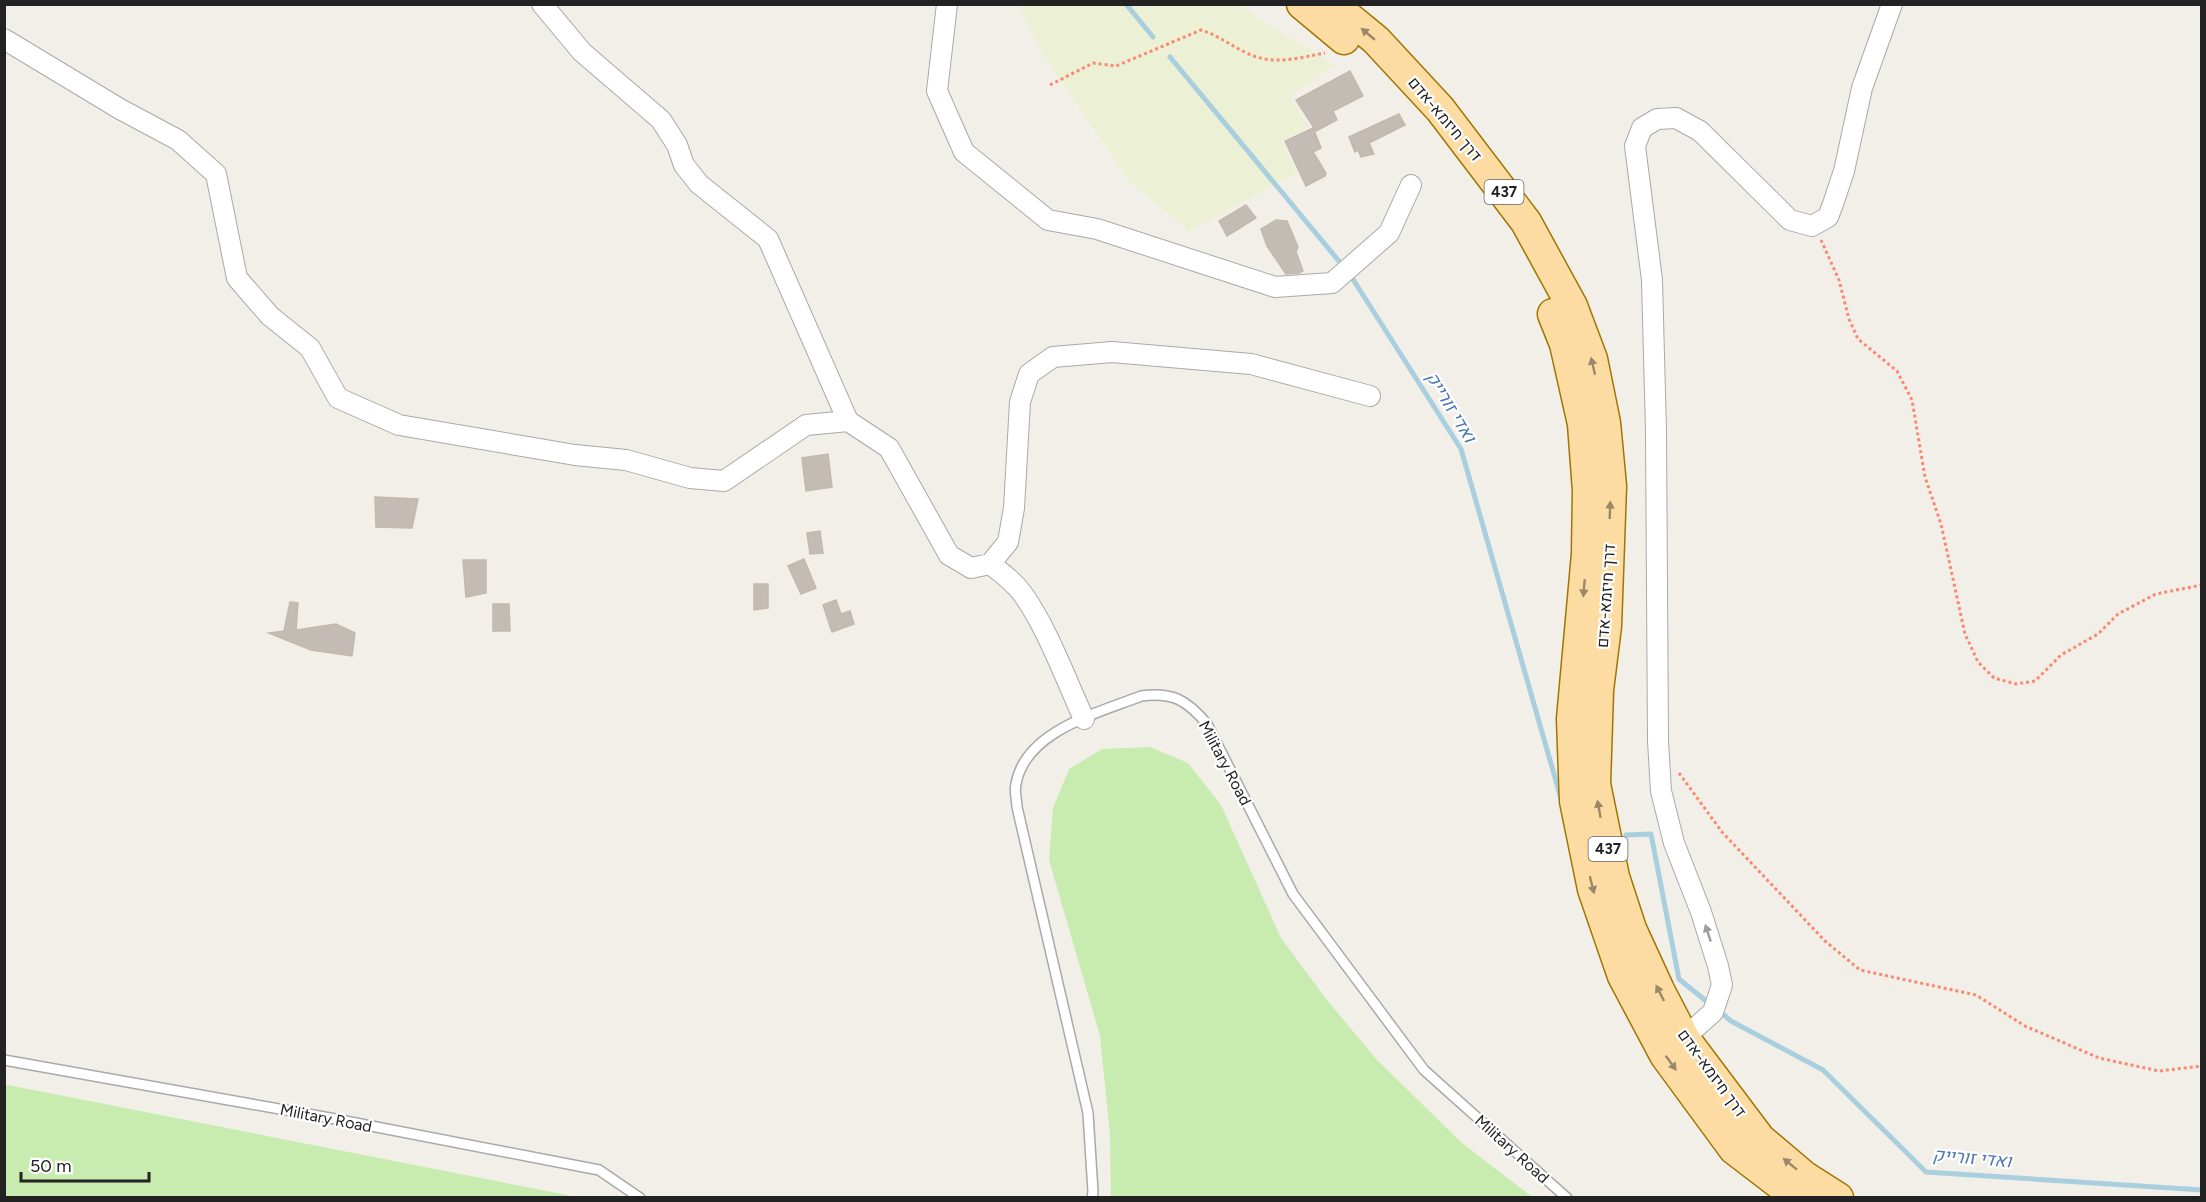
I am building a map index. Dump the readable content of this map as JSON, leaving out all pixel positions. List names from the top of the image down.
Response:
{
  "streets": {
    "main road": ["דרך חיזמא-אדם", "437"],
    "lane": ["Military Road"]
  },
  "water": ["ואדי זורייק"],
  "scale_bar": "50 m"
}
